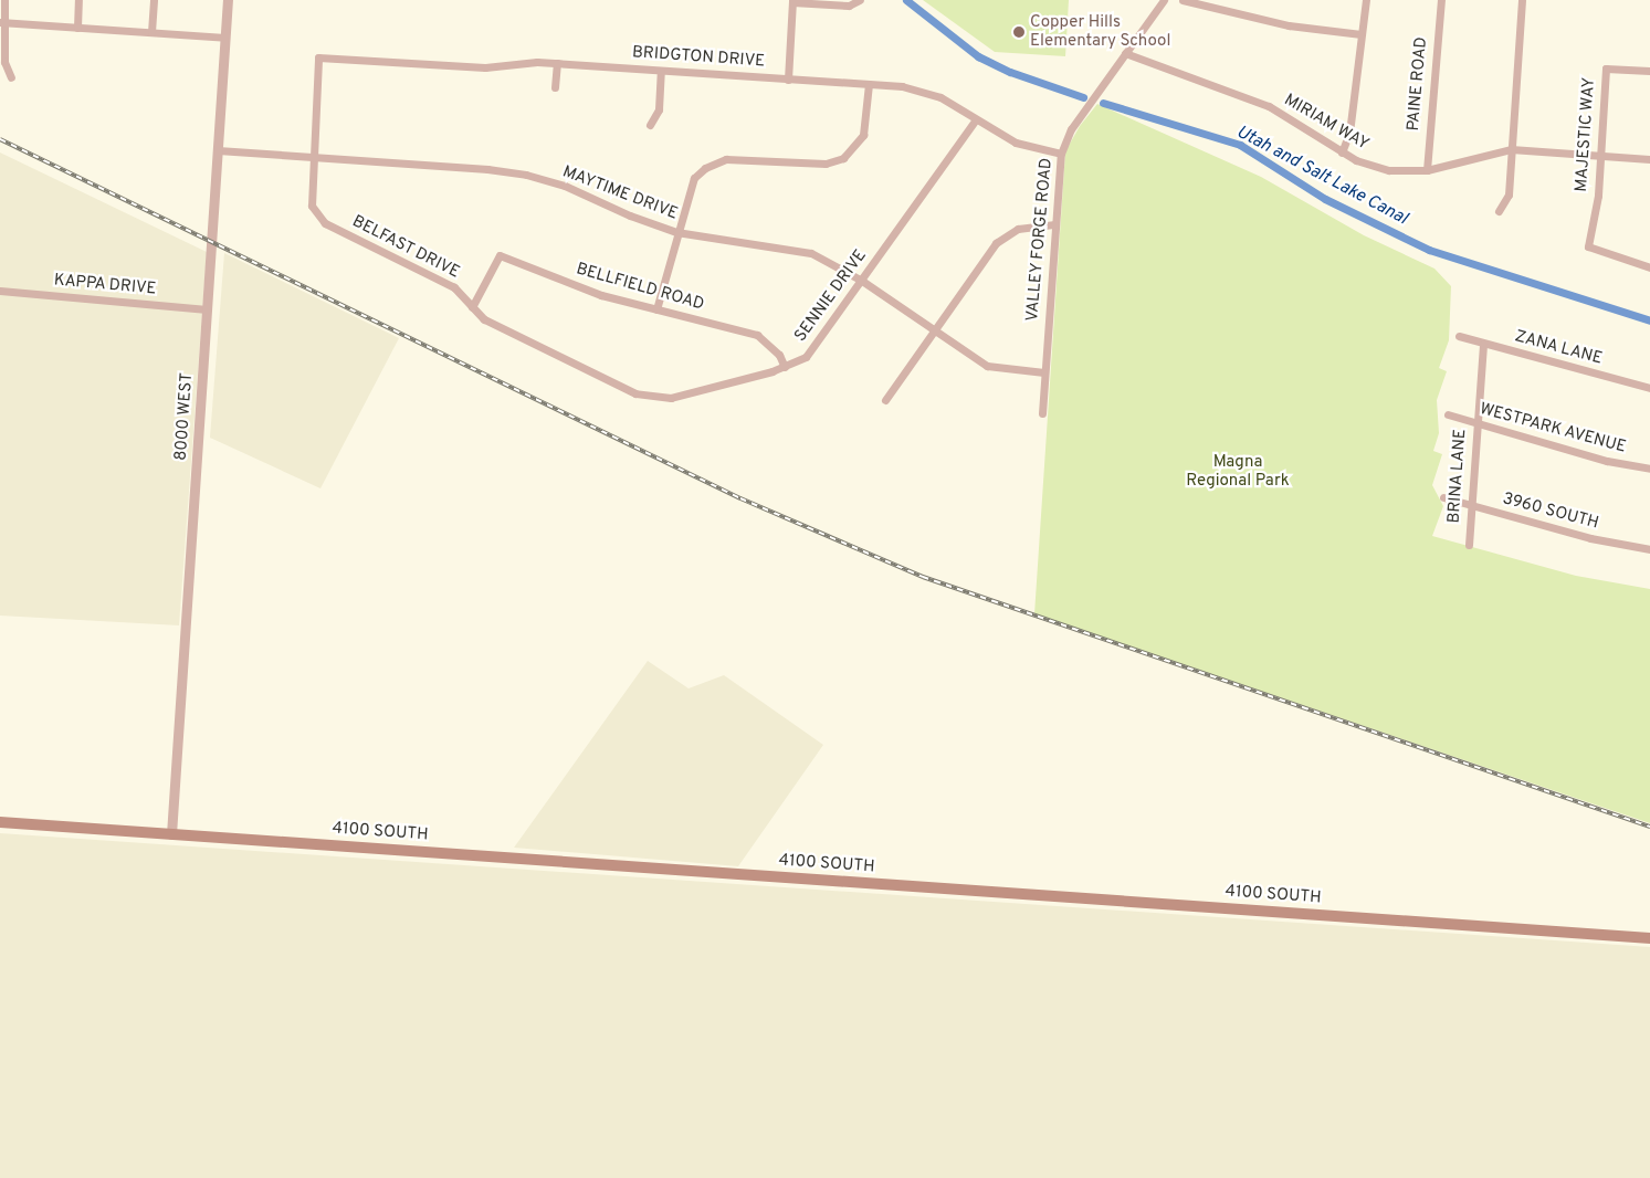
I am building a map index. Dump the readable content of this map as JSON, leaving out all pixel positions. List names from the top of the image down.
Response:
{
  "streets": {
    "main road": ["4100 SOUTH"],
    "street": [
      "BRIDGTON DRIVE",
      "PAINE ROAD",
      "MIRIAM WAY",
      "MAJESTIC WAY",
      "MAYTIME DRIVE",
      "VALLEY FORGE ROAD",
      "BELFAST DRIVE",
      "KAPPA DRIVE",
      "BELLFIELD ROAD",
      "SENNIE DRIVE",
      "ZANA LANE",
      "8000 WEST",
      "WESTPARK AVENUE",
      "BRINA LANE",
      "3960 SOUTH"
    ]
  },
  "crossings": [
    ["BRIDGTON DRIVE", "VALLEY FORGE ROAD"],
    ["BRIDGTON DRIVE", "BELFAST DRIVE"],
    ["BRIDGTON DRIVE", "SENNIE DRIVE"],
    ["PAINE ROAD", "MIRIAM WAY"],
    ["MIRIAM WAY", "MAJESTIC WAY"],
    ["MIRIAM WAY", "VALLEY FORGE ROAD"],
    ["MAYTIME DRIVE", "VALLEY FORGE ROAD"],
    ["MAYTIME DRIVE", "BELFAST DRIVE"],
    ["MAYTIME DRIVE", "SENNIE DRIVE"],
    ["MAYTIME DRIVE", "8000 WEST"],
    ["BELFAST DRIVE", "BELLFIELD ROAD"],
    ["BELFAST DRIVE", "SENNIE DRIVE"],
    ["KAPPA DRIVE", "8000 WEST"],
    ["BELLFIELD ROAD", "SENNIE DRIVE"],
    ["ZANA LANE", "BRINA LANE"],
    ["8000 WEST", "4100 SOUTH"],
    ["WESTPARK AVENUE", "BRINA LANE"],
    ["BRINA LANE", "3960 SOUTH"]
  ],
  "water": ["Utah and Salt Lake Canal"],
  "parks": ["Magna Regional Park"],
  "places": ["Copper Hills Elementary School"]
}
